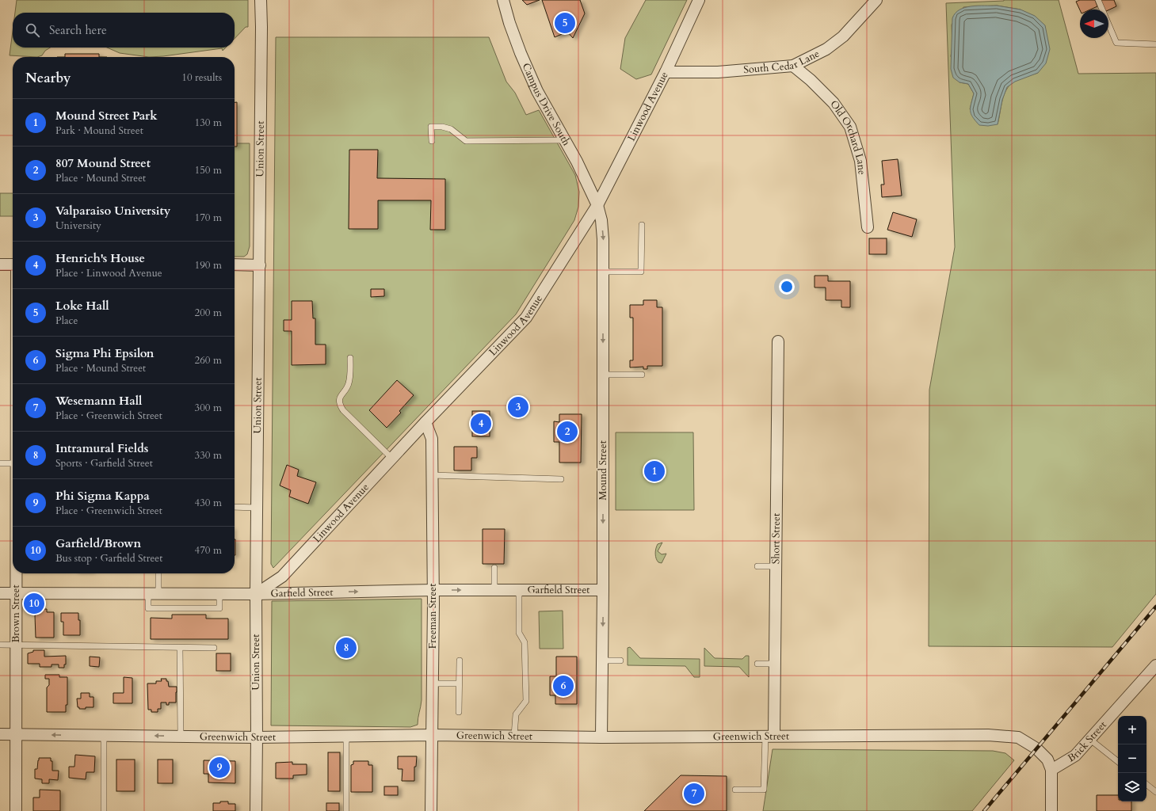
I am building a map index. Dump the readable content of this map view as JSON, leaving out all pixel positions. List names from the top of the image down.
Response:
{
  "streets": {
    "street": [
      "South Cedar Lane",
      "Campus Drive South",
      "Linwood Avenue",
      "Old Orchard Lane",
      "Union Street",
      "Mound Street",
      "Short Street",
      "Garfield Street",
      "Brown Street",
      "Freeman Street",
      "Greenwich Street",
      "Brick Street"
    ]
  },
  "crossings": [
    ["South Cedar Lane", "Linwood Avenue"],
    ["South Cedar Lane", "Old Orchard Lane"],
    ["Campus Drive South", "Linwood Avenue"],
    ["Campus Drive South", "Mound Street"],
    ["Linwood Avenue", "Union Street"],
    ["Linwood Avenue", "Mound Street"],
    ["Linwood Avenue", "Garfield Street"],
    ["Linwood Avenue", "Freeman Street"],
    ["Union Street", "Garfield Street"],
    ["Union Street", "Greenwich Street"],
    ["Mound Street", "Garfield Street"],
    ["Mound Street", "Greenwich Street"],
    ["Short Street", "Greenwich Street"],
    ["Garfield Street", "Brown Street"],
    ["Garfield Street", "Freeman Street"],
    ["Brown Street", "Greenwich Street"],
    ["Freeman Street", "Greenwich Street"],
    ["Greenwich Street", "Brick Street"]
  ],
  "one_way": ["Mound Street", "Garfield Street"],
  "north": "left",
  "page": {
    "pins": [
      "5",
      "3",
      "4",
      "2",
      "1",
      "10",
      "8",
      "6",
      "9",
      "7"
    ],
    "search": "Search here",
    "heading": ["Nearby", "10 results"],
    "list": [
      {
        "mark": "1",
        "name": "Mound Street Park",
        "note": "Park · Mound Street",
        "value": "130 m"
      },
      {
        "mark": "2",
        "name": "807 Mound Street",
        "note": "Place · Mound Street",
        "value": "150 m"
      },
      {
        "mark": "3",
        "name": "Valparaiso University",
        "note": "University",
        "value": "170 m"
      },
      {
        "mark": "4",
        "name": "Henrich's House",
        "note": "Place · Linwood Avenue",
        "value": "190 m"
      },
      {
        "mark": "5",
        "name": "Loke Hall",
        "note": "Place",
        "value": "200 m"
      },
      {
        "mark": "6",
        "name": "Sigma Phi Epsilon",
        "note": "Place · Mound Street",
        "value": "260 m"
      },
      {
        "mark": "7",
        "name": "Wesemann Hall",
        "note": "Place · Greenwich Street",
        "value": "300 m"
      },
      {
        "mark": "8",
        "name": "Intramural Fields",
        "note": "Sports · Garfield Street",
        "value": "330 m"
      },
      {
        "mark": "9",
        "name": "Phi Sigma Kappa",
        "note": "Place · Greenwich Street",
        "value": "430 m"
      },
      {
        "mark": "10",
        "name": "Garfield/Brown",
        "note": "Bus stop · Garfield Street",
        "value": "470 m"
      }
    ],
    "map_buttons": ["+", "−"]
  }
}
